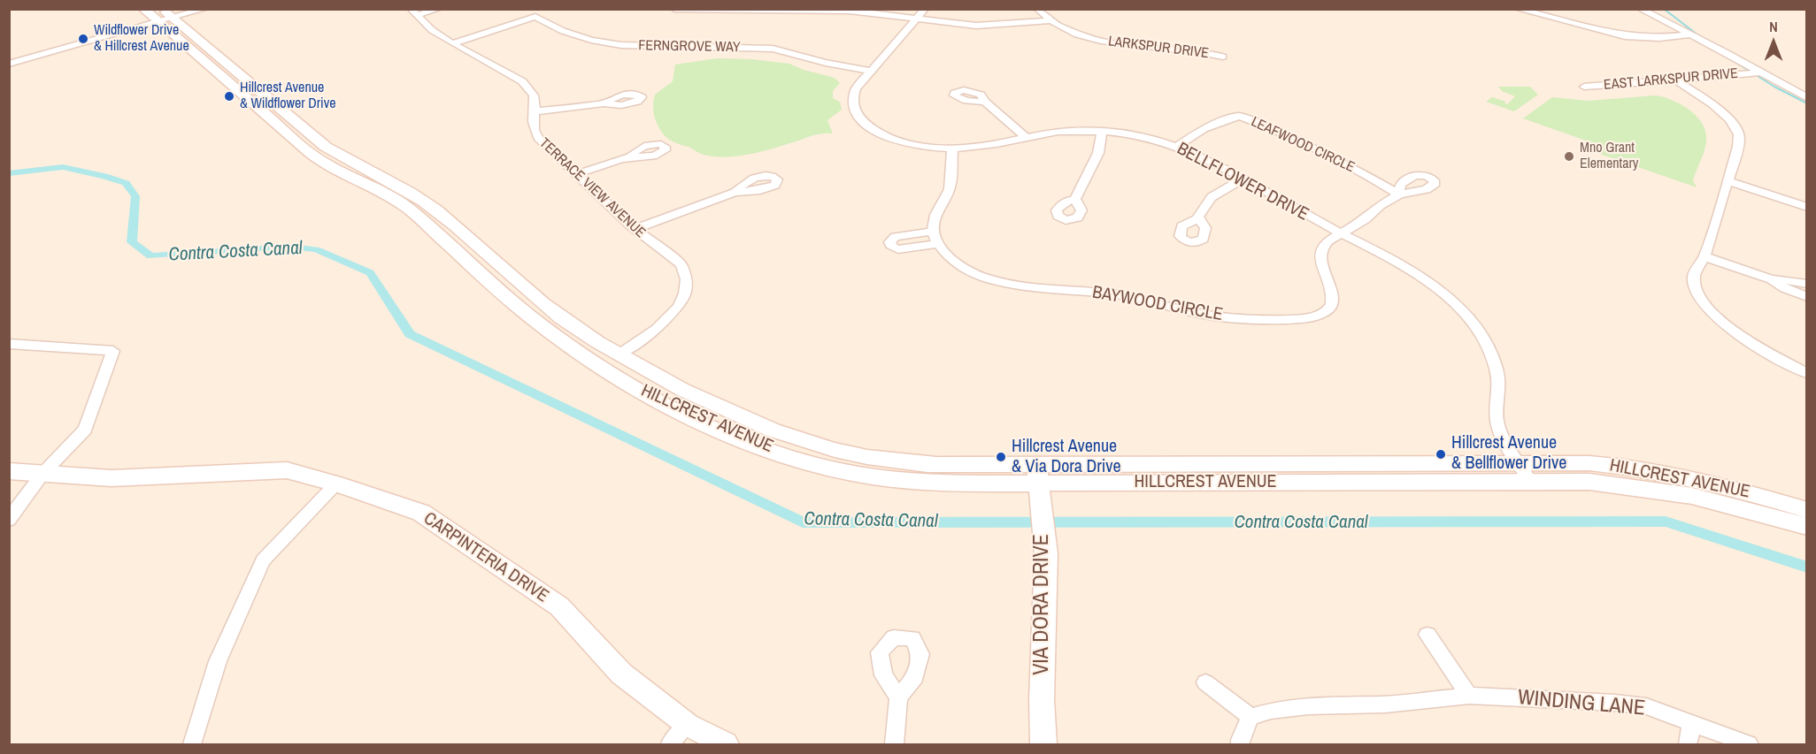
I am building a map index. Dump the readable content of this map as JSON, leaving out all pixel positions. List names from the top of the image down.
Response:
{
  "streets": {
    "main road": ["HILLCREST AVENUE", "CARPINTERIA DRIVE", "VIA DORA DRIVE"],
    "street": [
      "FERNGROVE WAY",
      "LARKSPUR DRIVE",
      "EAST LARKSPUR DRIVE",
      "LEAFWOOD CIRCLE",
      "BELLFLOWER DRIVE",
      "TERRACE VIEW AVENUE",
      "BAYWOOD CIRCLE",
      "WINDING LANE"
    ]
  },
  "crossings": [
    ["FERNGROVE WAY", "BELLFLOWER DRIVE"],
    ["FERNGROVE WAY", "TERRACE VIEW AVENUE"],
    ["LEAFWOOD CIRCLE", "BELLFLOWER DRIVE"],
    ["LEAFWOOD CIRCLE", "BAYWOOD CIRCLE"],
    ["BELLFLOWER DRIVE", "BAYWOOD CIRCLE"],
    ["BELLFLOWER DRIVE", "HILLCREST AVENUE"],
    ["TERRACE VIEW AVENUE", "HILLCREST AVENUE"],
    ["HILLCREST AVENUE", "VIA DORA DRIVE"]
  ],
  "water": ["Contra Costa Canal"],
  "places": [
    "Wildflower Drive & Hillcrest Avenue",
    "Hillcrest Avenue & Wildflower Drive",
    "Mno Grant Elementary",
    "Hillcrest Avenue & Bellflower Drive",
    "Hillcrest Avenue & Via Dora Drive"
  ],
  "north": "top"
}
